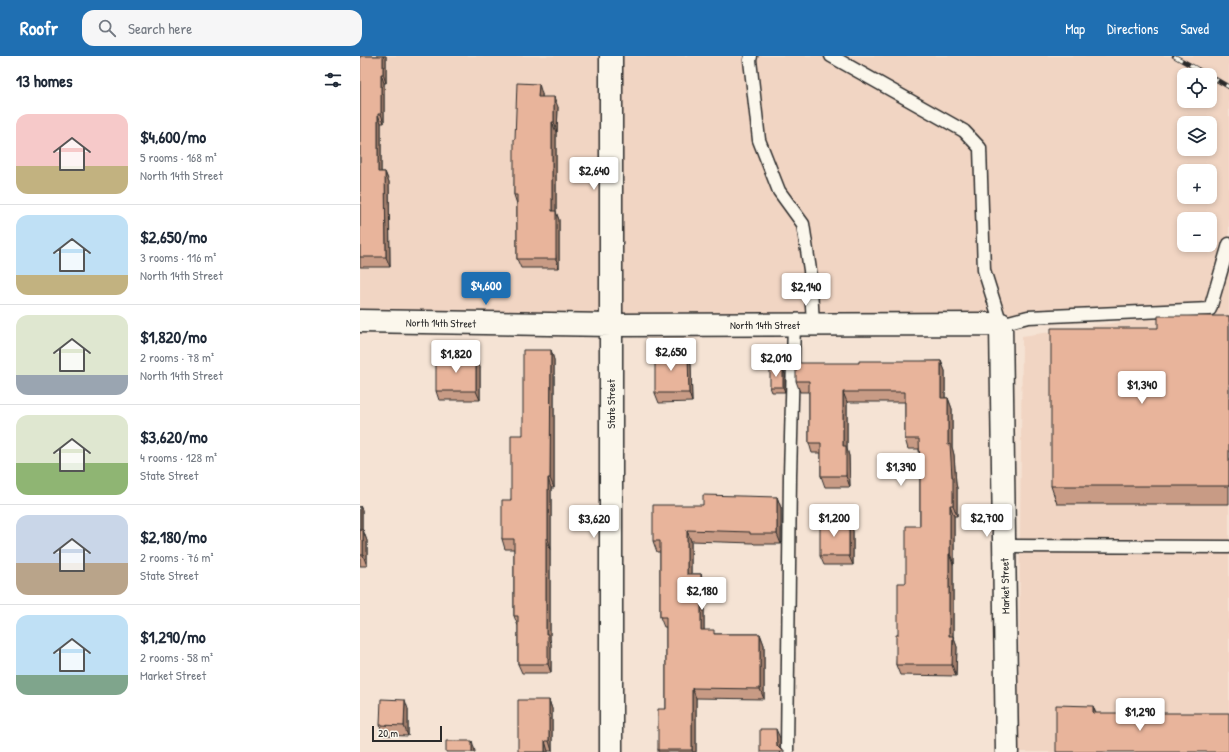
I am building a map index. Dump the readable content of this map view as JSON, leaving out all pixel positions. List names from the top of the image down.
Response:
{
  "streets": {
    "street": ["North 14th Street", "State Street", "Market Street"]
  },
  "crossings": [
    ["North 14th Street", "State Street"],
    ["North 14th Street", "Market Street"]
  ],
  "scale_bar": "20 m",
  "page": {
    "header": "Roofr",
    "search": "Search here",
    "nav": ["Map", "Directions", "Saved"],
    "heading": "13 homes",
    "map_buttons": ["+", "−"],
    "list": [
      {
        "name": "$4,600/mo",
        "note": "5 rooms · 168 m² · North 14th Street"
      },
      {
        "name": "$2,650/mo",
        "note": "3 rooms · 116 m² · North 14th Street"
      },
      {
        "name": "$1,820/mo",
        "note": "2 rooms · 78 m² · North 14th Street"
      },
      {
        "name": "$3,620/mo",
        "note": "4 rooms · 128 m² · State Street"
      },
      {
        "name": "$2,180/mo",
        "note": "2 rooms · 76 m² · State Street"
      },
      {
        "name": "$1,290/mo",
        "note": "2 rooms · 58 m² · Market Street"
      }
    ],
    "price": [
      "$2,640",
      "$4,600",
      "$2,140",
      "$2,650",
      "$1,820",
      "$2,010",
      "$1,340",
      "$1,390",
      "$1,200",
      "$2,700",
      "$3,620",
      "$2,180",
      "$1,290"
    ],
    "scale": "20 m"
  }
}
